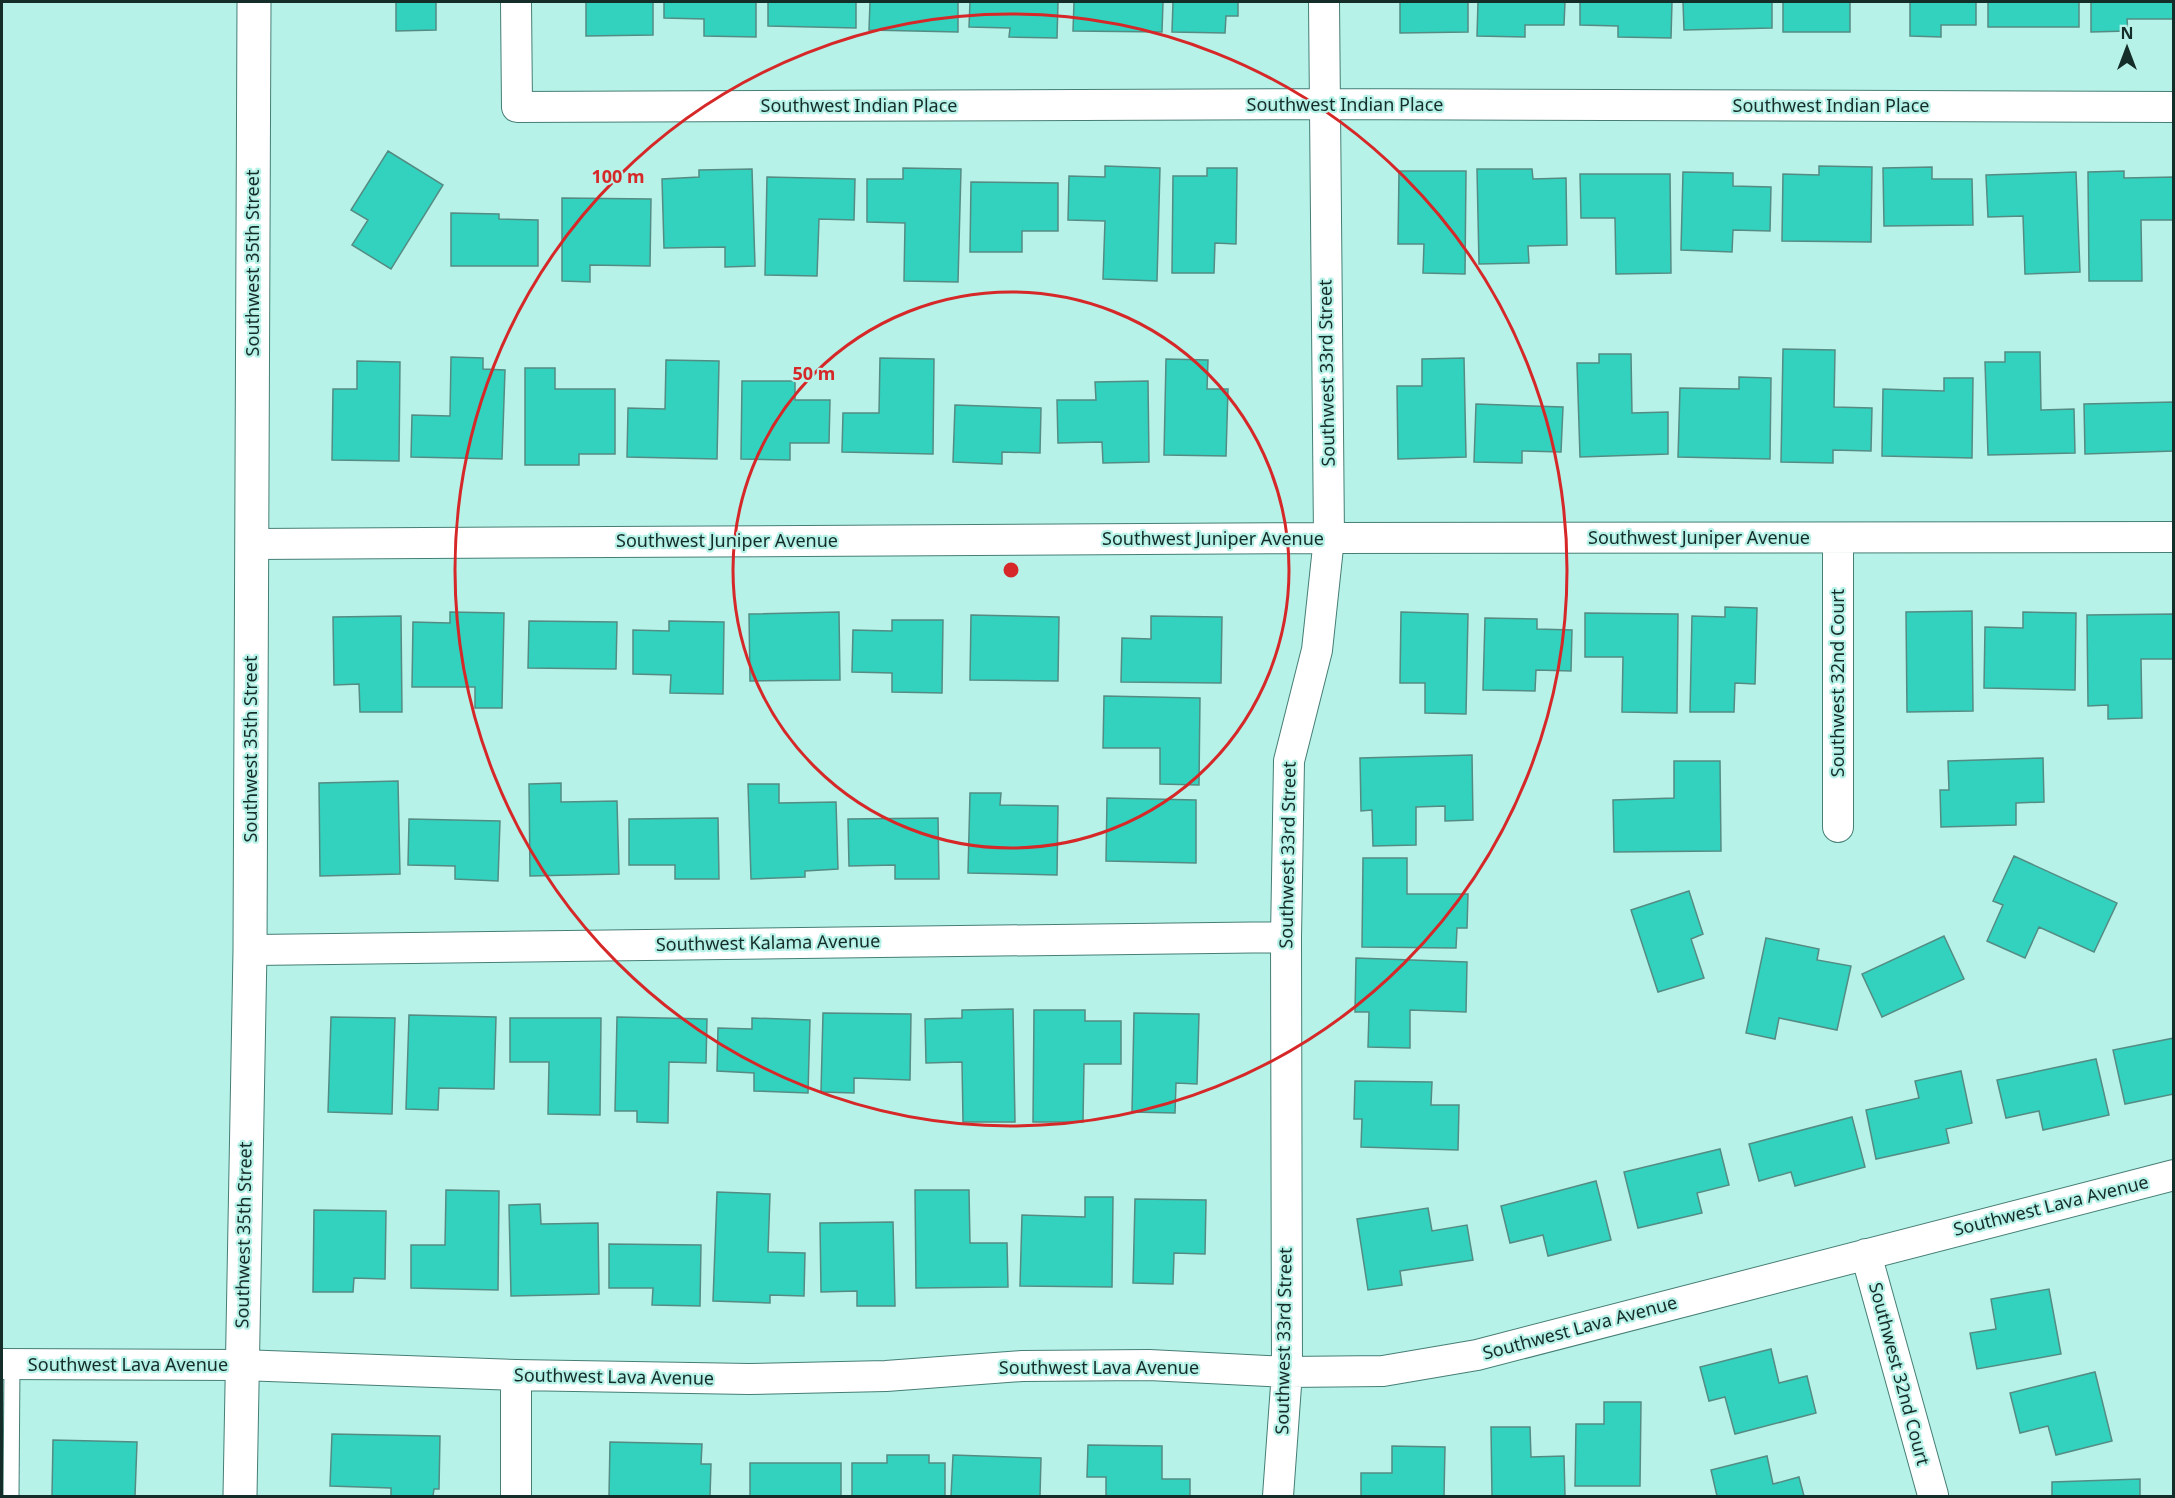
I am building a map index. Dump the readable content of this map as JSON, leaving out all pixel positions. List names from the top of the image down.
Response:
{
  "streets": {
    "street": [
      "Southwest Indian Place",
      "Southwest 35th Street",
      "Southwest 33rd Street",
      "Southwest Juniper Avenue",
      "Southwest 32nd Court",
      "Southwest Kalama Avenue",
      "Southwest Lava Avenue"
    ]
  },
  "crossings": [
    ["Southwest Indian Place", "Southwest 33rd Street"],
    ["Southwest 35th Street", "Southwest Juniper Avenue"],
    ["Southwest 35th Street", "Southwest Kalama Avenue"],
    ["Southwest 35th Street", "Southwest Lava Avenue"],
    ["Southwest 33rd Street", "Southwest Juniper Avenue"],
    ["Southwest 33rd Street", "Southwest Kalama Avenue"],
    ["Southwest 33rd Street", "Southwest Lava Avenue"],
    ["Southwest Juniper Avenue", "Southwest 32nd Court"],
    ["Southwest 32nd Court", "Southwest Lava Avenue"]
  ],
  "north": "top",
  "rings": ["100 m", "50 m"]
}
